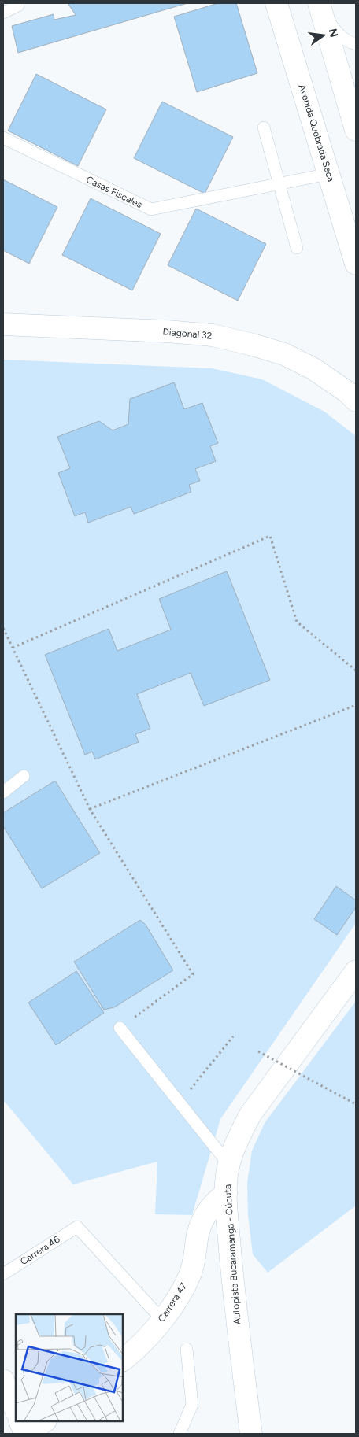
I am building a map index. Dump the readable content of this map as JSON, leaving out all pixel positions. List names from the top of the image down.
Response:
{
  "streets": {
    "main road": [
      "Avenida Quebrada Seca",
      "Diagonal 32",
      "Autopista Bucaramanga - Cúcuta",
      "Carrera 47"
    ],
    "lane": ["Casas Fiscales", "Carrera 46"]
  },
  "crossings": [
    ["Avenida Quebrada Seca", "Casas Fiscales"],
    ["Carrera 46", "Carrera 47"],
    ["Autopista Bucaramanga - Cúcuta", "Carrera 47"]
  ],
  "north": "right"
}
